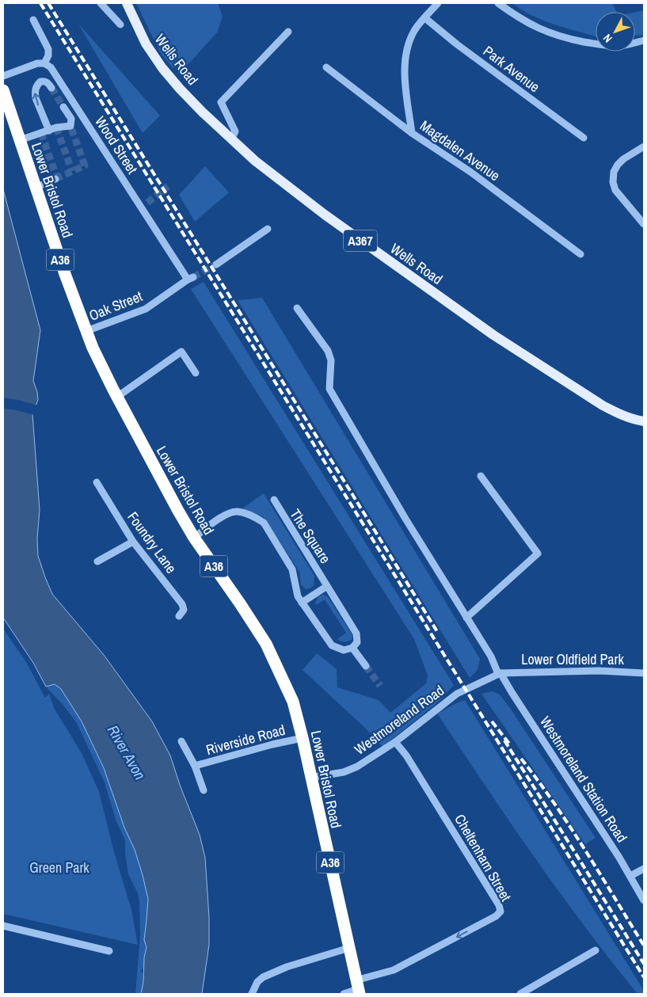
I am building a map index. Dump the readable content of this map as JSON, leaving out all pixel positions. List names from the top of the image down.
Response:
{
  "streets": {
    "highway": ["Lower Bristol Road", "A36"],
    "main road": ["Wells Road", "A367"],
    "street": [
      "Park Avenue",
      "Wood Street",
      "Magdalen Avenue",
      "Oak Street",
      "The Square",
      "Foundry Lane",
      "Lower Oldfield Park",
      "Westmoreland Road",
      "Riverside Road",
      "Westmoreland Station Road",
      "Cheltenham Street"
    ]
  },
  "crossings": [
    ["Wood Street", "Oak Street"],
    ["Lower Bristol Road", "Oak Street"],
    ["Lower Bristol Road", "Westmoreland Road"],
    ["Lower Bristol Road", "Riverside Road"],
    ["Lower Bristol Road", "Cheltenham Street"],
    ["Lower Oldfield Park", "Westmoreland Road"],
    ["Lower Oldfield Park", "Westmoreland Station Road"],
    ["Westmoreland Road", "Westmoreland Station Road"],
    ["Westmoreland Road", "Cheltenham Street"]
  ],
  "water": ["River Avon"],
  "parks": ["Green Park"],
  "north": "bottom left"
}
